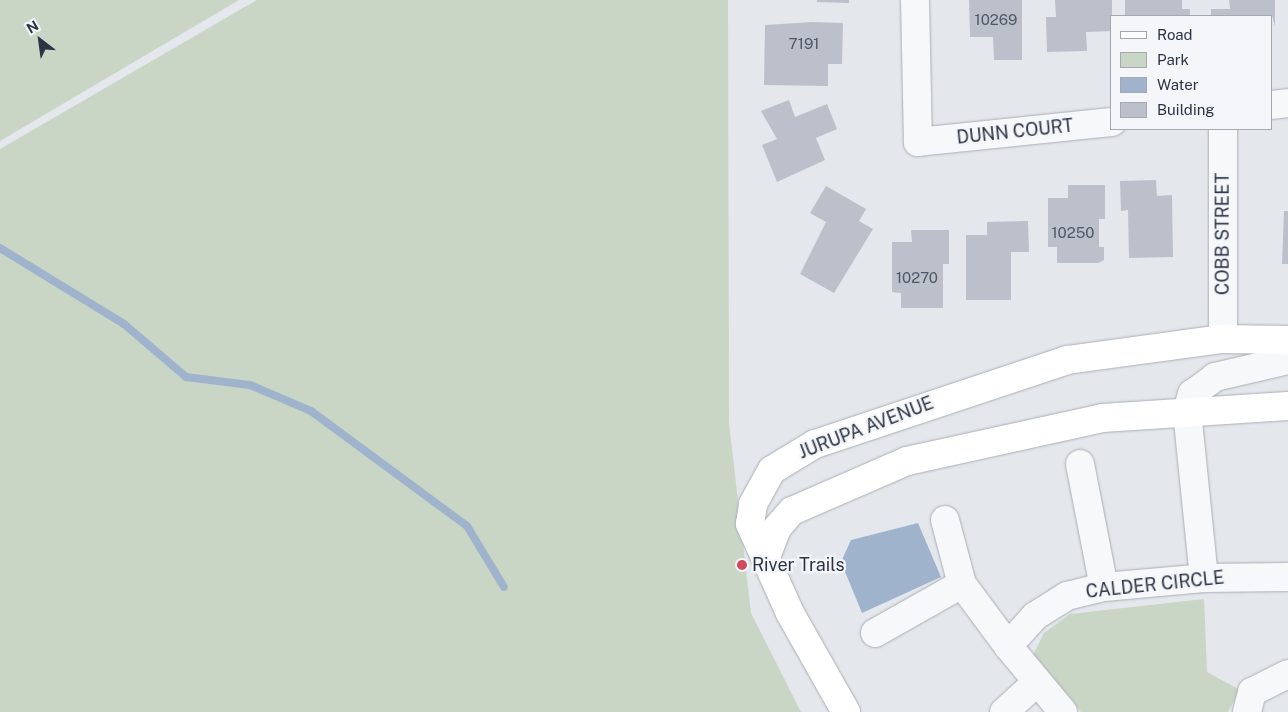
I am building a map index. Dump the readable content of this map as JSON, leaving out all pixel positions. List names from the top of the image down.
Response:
{
  "streets": {
    "main road": ["JURUPA AVENUE"],
    "street": ["DUNN COURT", "COBB STREET", "CALDER CIRCLE"]
  },
  "crossings": [
    ["COBB STREET", "JURUPA AVENUE"]
  ],
  "places": ["River Trails"],
  "house_numbers": [
    "10269",
    "7191",
    "10250",
    "10270"
  ],
  "legend": [
    "Road",
    "Park",
    "Water",
    "Building"
  ],
  "north": "top left"
}
